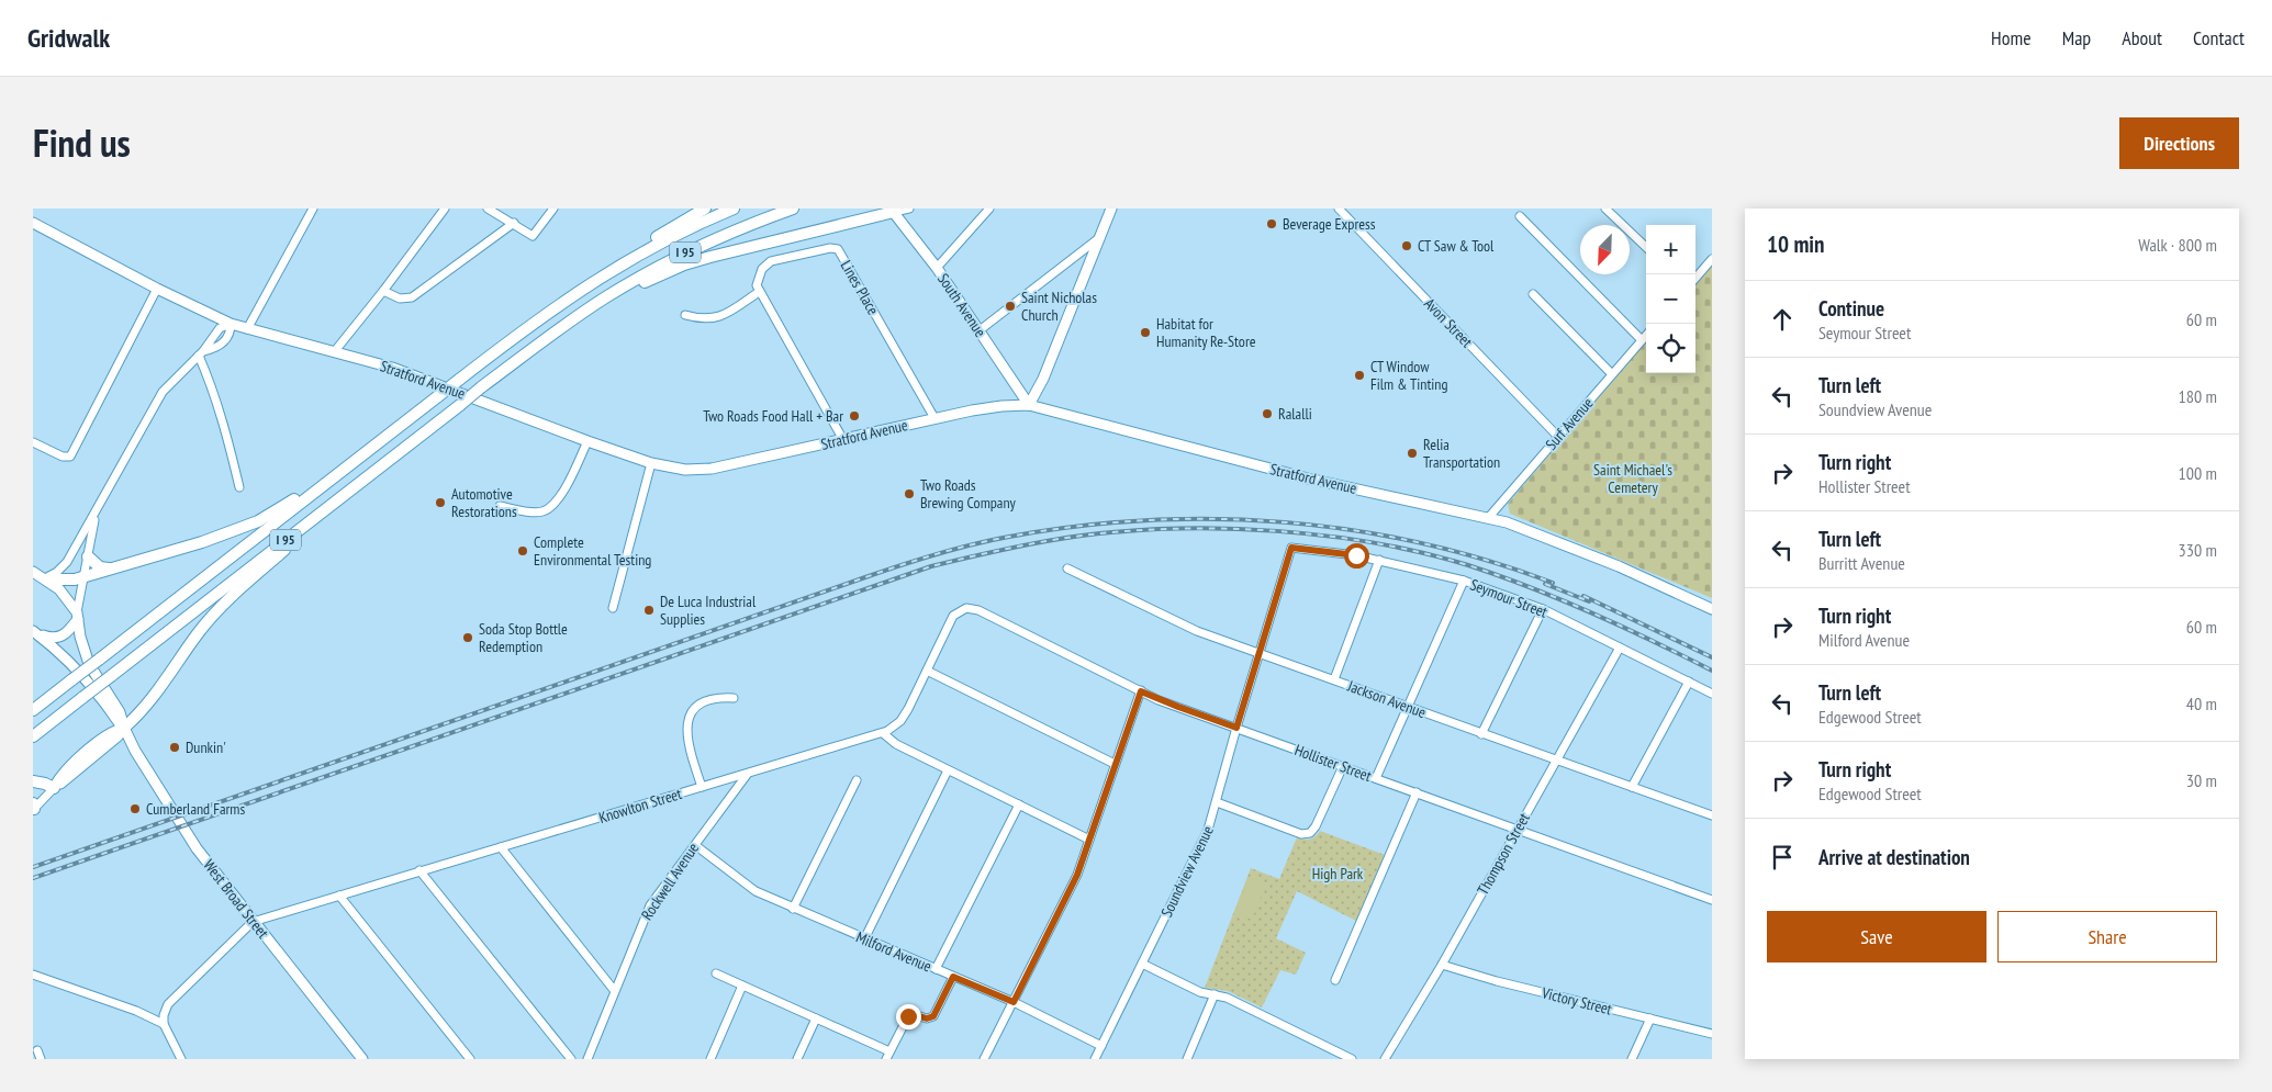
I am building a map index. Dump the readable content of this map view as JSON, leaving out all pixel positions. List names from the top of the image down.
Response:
{
  "streets": {
    "highway": ["I 95"],
    "main road": ["South Avenue", "Stratford Avenue", "West Broad Street"],
    "street": [
      "Lines Place",
      "Avon Street",
      "Surf Avenue",
      "Seymour Street",
      "Jackson Avenue",
      "Hollister Street",
      "Knowlton Street",
      "Thompson Street",
      "Soundview Avenue",
      "Rockwell Avenue",
      "Milford Avenue",
      "Victory Street"
    ]
  },
  "crossings": [
    ["Lines Place", "Stratford Avenue"],
    ["South Avenue", "Stratford Avenue"],
    ["Avon Street", "Surf Avenue"],
    ["Stratford Avenue", "Surf Avenue"],
    ["Seymour Street", "Thompson Street"],
    ["Seymour Street", "Soundview Avenue"],
    ["Jackson Avenue", "Thompson Street"],
    ["Jackson Avenue", "Soundview Avenue"],
    ["Hollister Street", "Knowlton Street"],
    ["Hollister Street", "Thompson Street"],
    ["Hollister Street", "Soundview Avenue"],
    ["Knowlton Street", "Rockwell Avenue"],
    ["Knowlton Street", "West Broad Street"],
    ["Thompson Street", "Victory Street"],
    ["Soundview Avenue", "Milford Avenue"],
    ["Rockwell Avenue", "Milford Avenue"]
  ],
  "parks": ["Saint Michael's Cemetery", "High Park"],
  "places": [
    "Beverage Express",
    "CT Saw & Tool",
    "Saint Nicholas Church",
    "Habitat for Humanity Re-Store",
    "CT Window Film & Tinting",
    "Ralalli",
    "Two Roads Food Hall + Bar",
    "Relia Transportation",
    "Two Roads Brewing Company",
    "Automotive Restorations",
    "Complete Environmental Testing",
    "De Luca Industrial Supplies",
    "Soda Stop Bottle Redemption",
    "Dunkin'",
    "Cumberland Farms"
  ],
  "north": "bottom left",
  "page": {
    "header": "Gridwalk",
    "nav": [
      "Home",
      "Map",
      "About",
      "Contact"
    ],
    "title": "Find us",
    "buttons": [
      "Directions",
      ["Save", "Share"]
    ],
    "heading": ["10 min", "Walk · 800 m"],
    "map_buttons": ["+", "−"],
    "list": [
      ["Continue", "Seymour Street", "60 m"],
      ["Turn left", "Soundview Avenue", "180 m"],
      ["Turn right", "Hollister Street", "100 m"],
      ["Turn left", "Burritt Avenue", "330 m"],
      ["Turn right", "Milford Avenue", "60 m"],
      ["Turn left", "Edgewood Street", "40 m"],
      ["Turn right", "Edgewood Street", "30 m"],
      "Arrive at destination"
    ]
  }
}
